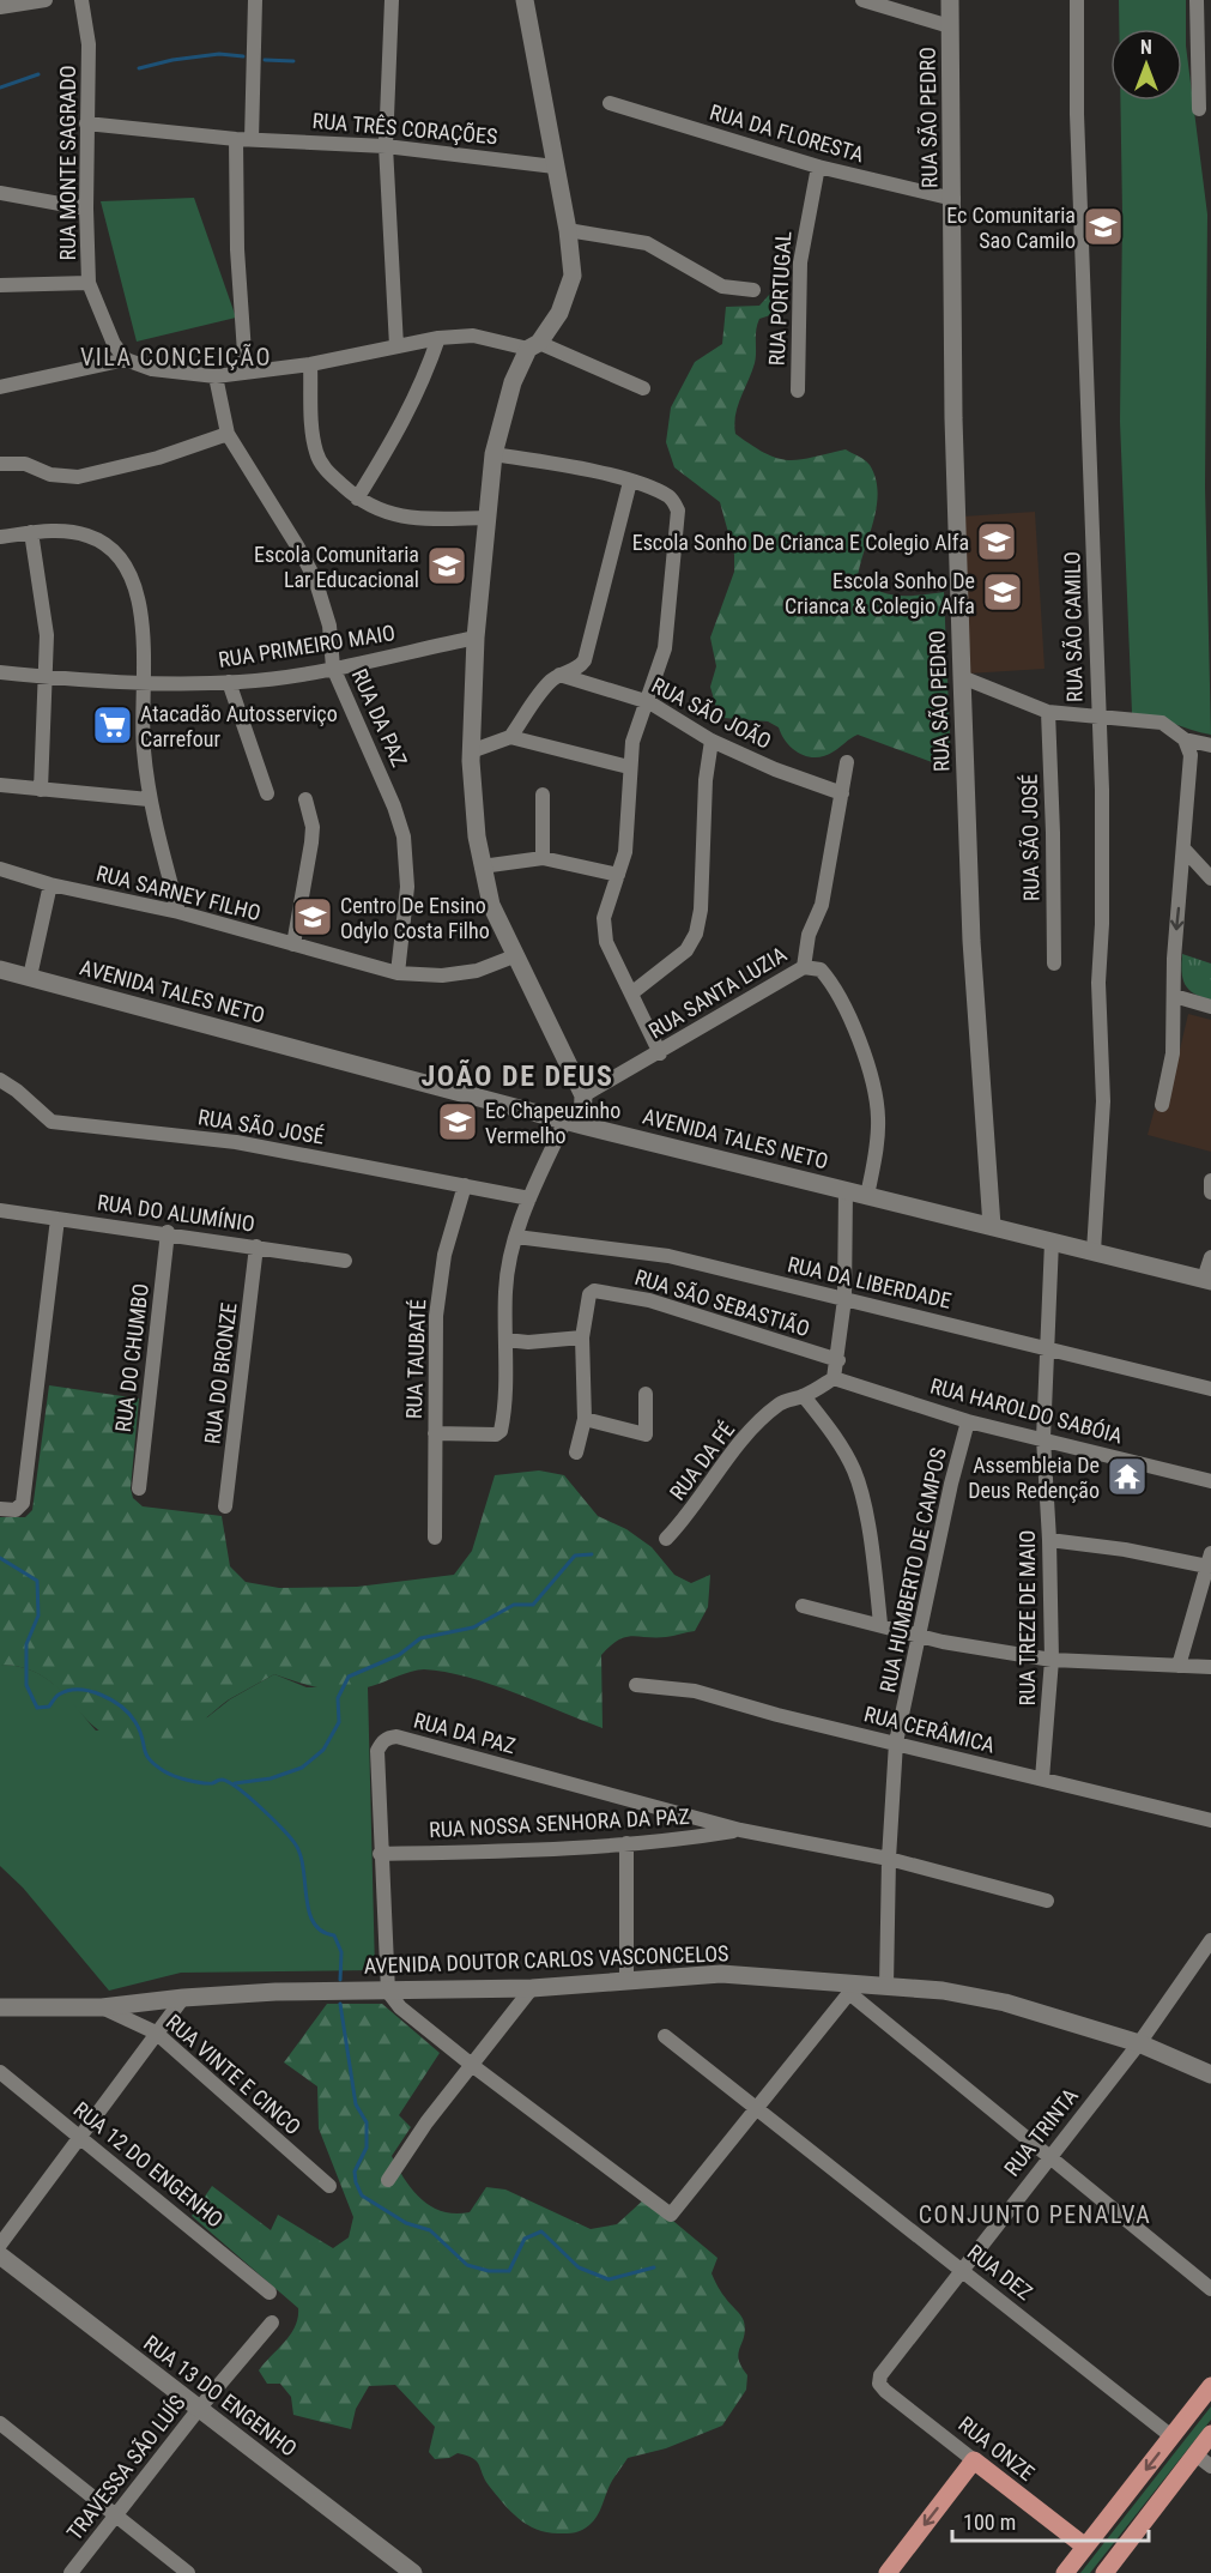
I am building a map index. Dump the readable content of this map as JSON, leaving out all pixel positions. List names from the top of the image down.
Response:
{
  "streets": {
    "main road": ["RUA ONZE"],
    "street": [
      "RUA SÃO PEDRO",
      "RUA TRÊS CORAÇÕES",
      "RUA DA FLORESTA",
      "RUA MONTE SAGRADO",
      "RUA PORTUGAL",
      "RUA SÃO CAMILO",
      "RUA PRIMEIRO MAIO",
      "RUA SÃO JOÃO",
      "RUA DA PAZ",
      "RUA SÃO JOSÉ",
      "RUA SARNEY FILHO",
      "AVENIDA TALES NETO",
      "RUA SANTA LUZIA",
      "RUA DO ALUMÍNIO",
      "RUA DA LIBERDADE",
      "RUA SÃO SEBASTIÃO",
      "RUA DO CHUMBO",
      "RUA TAUBATÉ",
      "RUA DO BRONZE",
      "RUA HAROLDO SABÓIA",
      "RUA DA FÉ",
      "RUA HUMBERTO DE CAMPOS",
      "RUA TREZE DE MAIO",
      "RUA CERÂMICA",
      "RUA NOSSA SENHORA DA PAZ",
      "AVENIDA DOUTOR CARLOS VASCONCELOS",
      "RUA VINTE E CINCO",
      "RUA TRINTA",
      "RUA 12 DO ENGENHO",
      "RUA DEZ",
      "RUA 13 DO ENGENHO",
      "TRAVESSA SÃO LUÍS"
    ]
  },
  "crossings": [
    ["RUA SÃO PEDRO", "RUA DA FLORESTA"],
    ["RUA SÃO PEDRO", "AVENIDA TALES NETO"],
    ["RUA TRÊS CORAÇÕES", "RUA MONTE SAGRADO"],
    ["RUA DA FLORESTA", "RUA PORTUGAL"],
    ["RUA SÃO CAMILO", "AVENIDA TALES NETO"],
    ["RUA PRIMEIRO MAIO", "RUA DA PAZ"],
    ["RUA SÃO JOÃO", "RUA SANTA LUZIA"],
    ["RUA DA PAZ", "RUA SARNEY FILHO"],
    ["RUA DA PAZ", "RUA HUMBERTO DE CAMPOS"],
    ["RUA DA PAZ", "RUA NOSSA SENHORA DA PAZ"],
    ["RUA DA PAZ", "AVENIDA DOUTOR CARLOS VASCONCELOS"],
    ["RUA SÃO JOSÉ", "RUA TAUBATÉ"],
    ["AVENIDA TALES NETO", "RUA TREZE DE MAIO"],
    ["RUA DO ALUMÍNIO", "RUA DO CHUMBO"],
    ["RUA DO ALUMÍNIO", "RUA DO BRONZE"],
    ["RUA DA LIBERDADE", "RUA TREZE DE MAIO"],
    ["RUA HAROLDO SABÓIA", "RUA DA FÉ"],
    ["RUA HAROLDO SABÓIA", "RUA HUMBERTO DE CAMPOS"],
    ["RUA HAROLDO SABÓIA", "RUA TREZE DE MAIO"],
    ["RUA HUMBERTO DE CAMPOS", "RUA CERÂMICA"],
    ["RUA HUMBERTO DE CAMPOS", "AVENIDA DOUTOR CARLOS VASCONCELOS"],
    ["RUA TREZE DE MAIO", "RUA CERÂMICA"],
    ["AVENIDA DOUTOR CARLOS VASCONCELOS", "RUA VINTE E CINCO"],
    ["AVENIDA DOUTOR CARLOS VASCONCELOS", "RUA TRINTA"],
    ["RUA TRINTA", "RUA DEZ"],
    ["RUA TRINTA", "RUA ONZE"],
    ["RUA 13 DO ENGENHO", "TRAVESSA SÃO LUÍS"]
  ],
  "districts": ["VILA CONCEIÇÃO", "JOÃO DE DEUS", "CONJUNTO PENALVA"],
  "places": {
    "school or university": [
      "Ec Comunitaria Sao Camilo",
      "Escola Sonho De Crianca E Colegio Alfa",
      "Escola Comunitaria Lar Educacional",
      "Escola Sonho De Crianca & Colegio Alfa",
      "Centro De Ensino Odylo Costa Filho",
      "Ec Chapeuzinho Vermelho"
    ],
    "supermarket": ["Atacadão Autosserviço Carrefour"],
    "temple": ["Assembleia De Deus Redenção"]
  },
  "scale_bar": "100 m",
  "north": "top"
}
